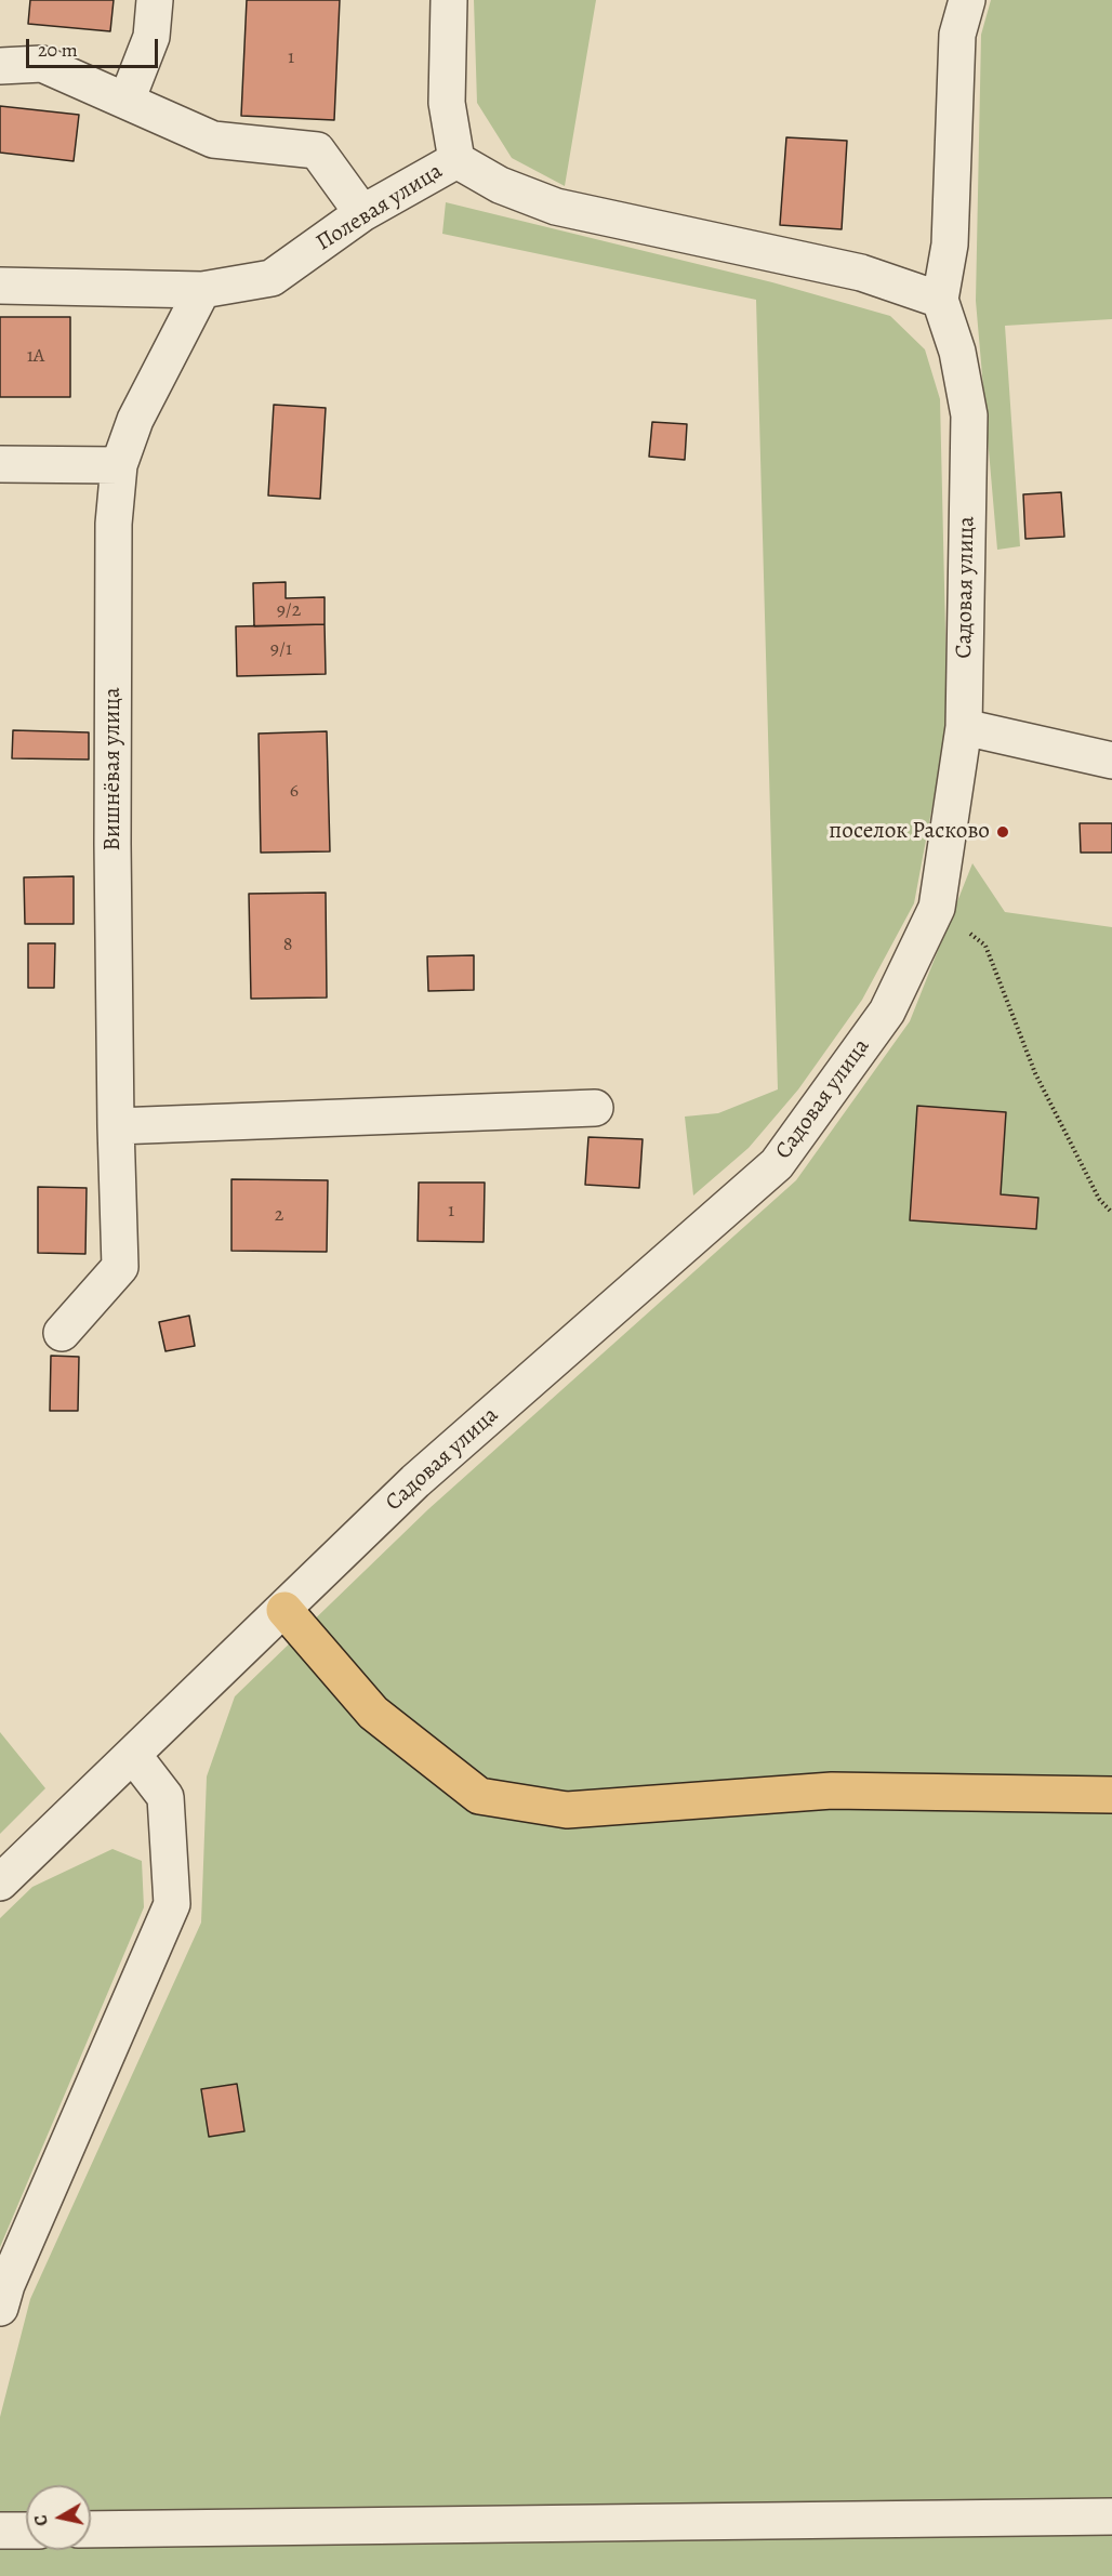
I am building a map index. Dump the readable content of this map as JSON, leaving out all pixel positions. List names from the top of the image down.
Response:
{
  "streets": {
    "street": ["Полевая улица", "Садовая улица", "Вишнёвая улица"]
  },
  "crossings": [
    ["Полевая улица", "Садовая улица"],
    ["Полевая улица", "Вишнёвая улица"]
  ],
  "places": ["поселок Расково"],
  "house_numbers": [
    "1",
    "1А",
    "9/2",
    "9/1",
    "6",
    "8",
    "1",
    "2"
  ],
  "scale_bar": "20 m",
  "north": "left"
}
